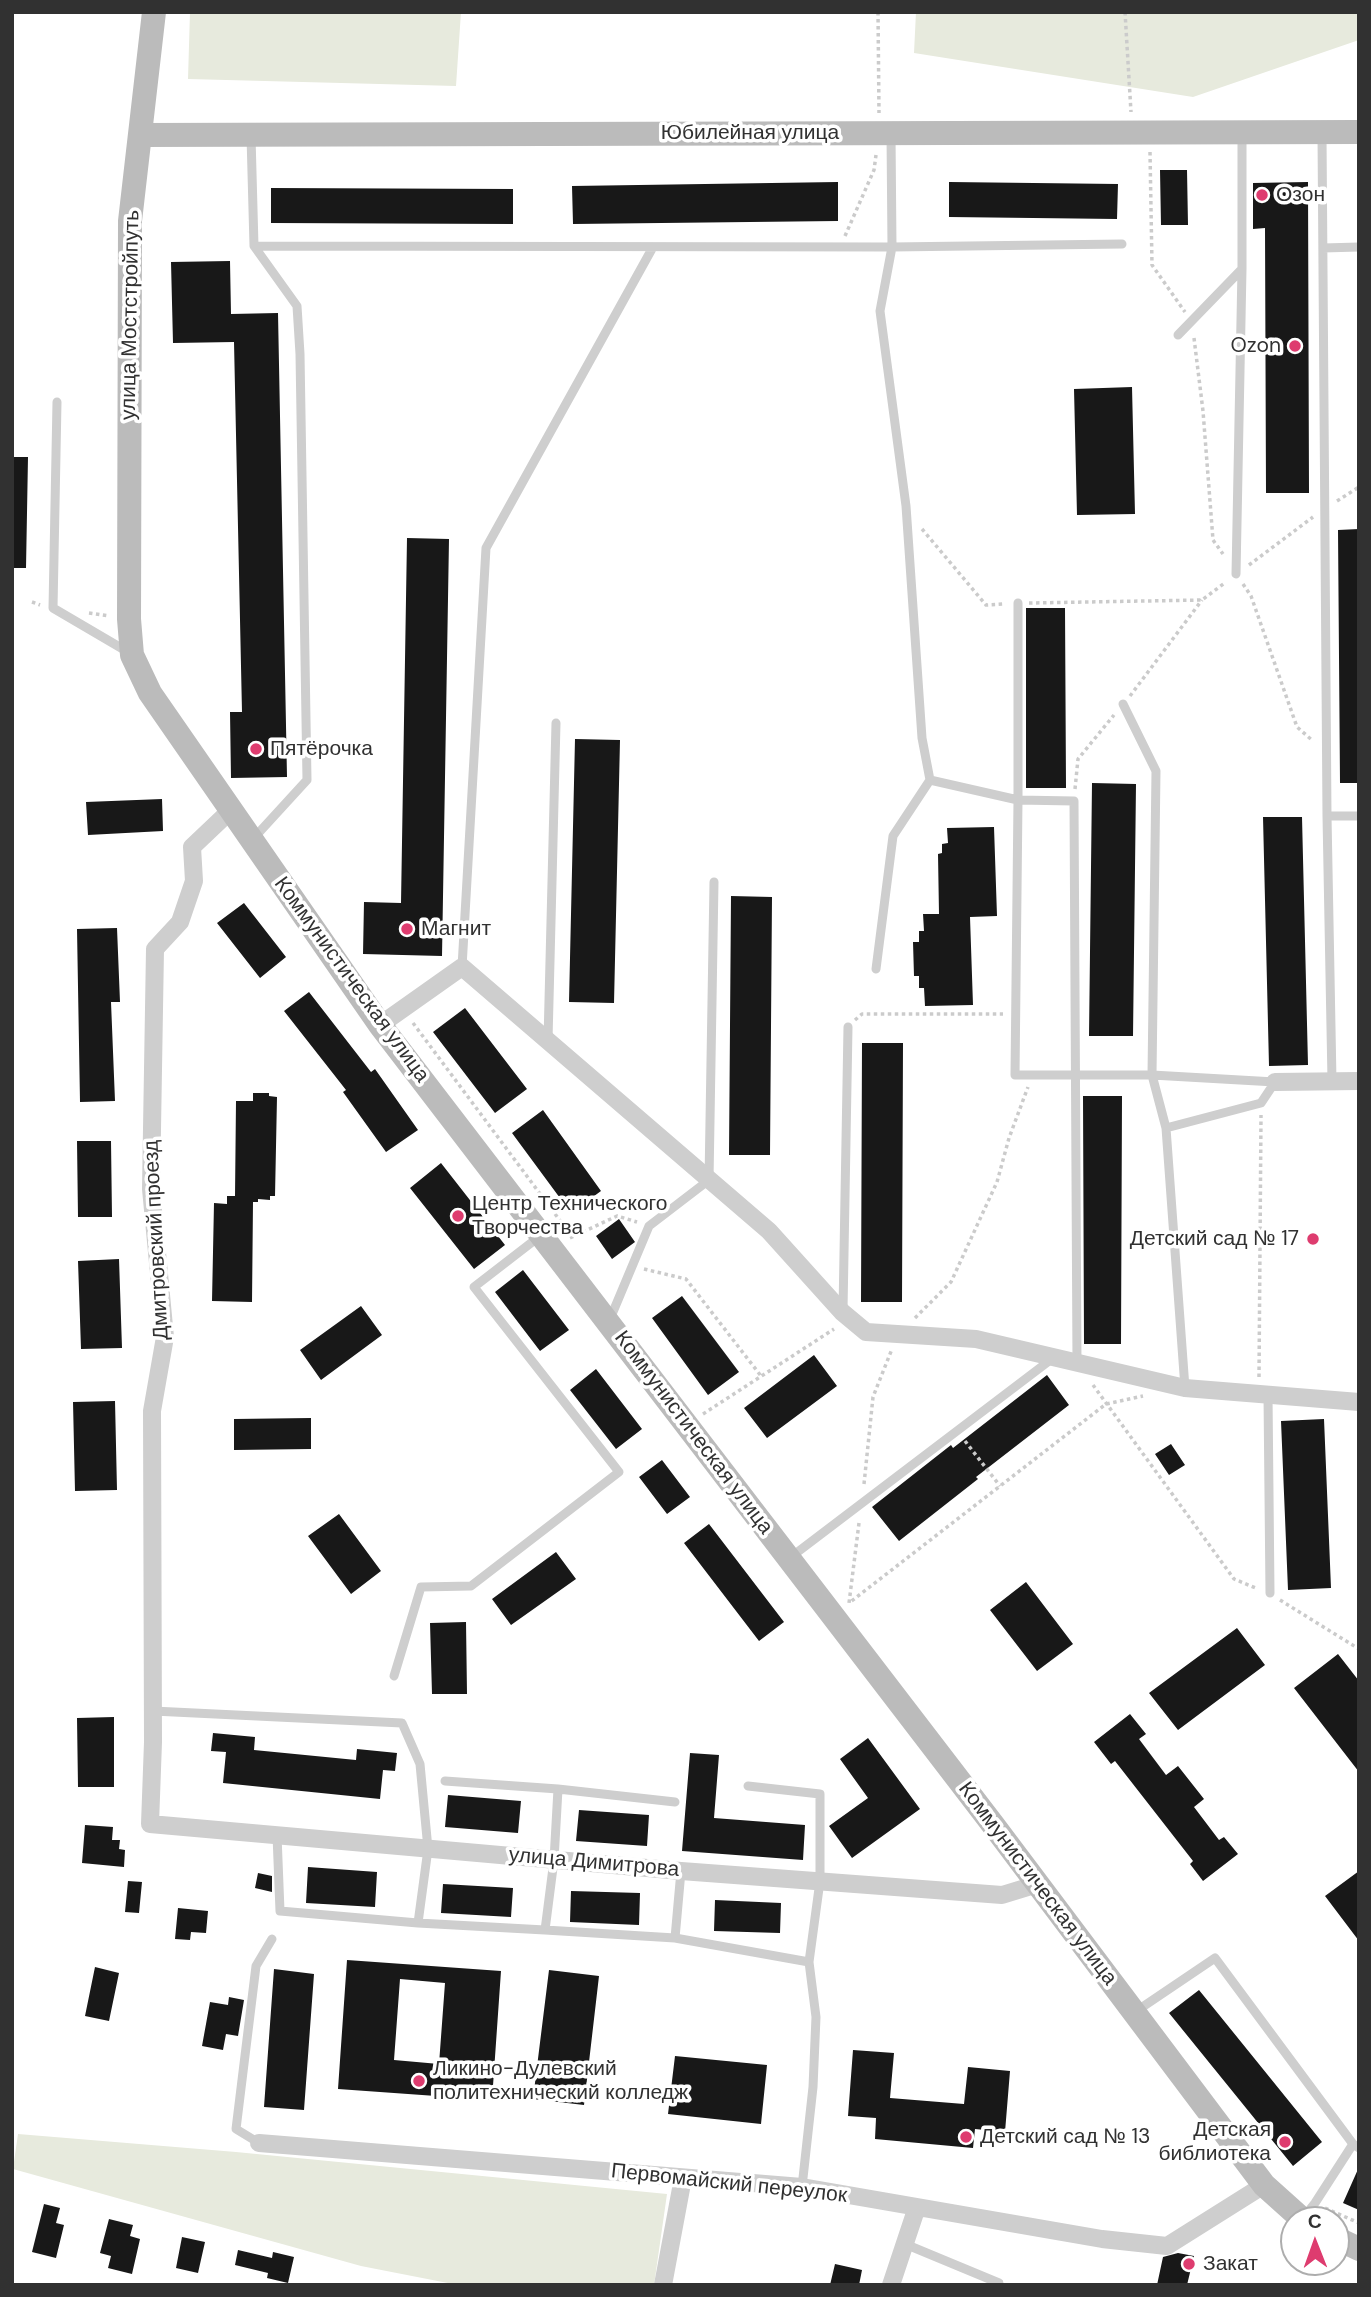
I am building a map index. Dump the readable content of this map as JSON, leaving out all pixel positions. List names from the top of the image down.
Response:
{
  "streets": {
    "street": [
      "Юбилейная улица",
      "улица Мостстройпуть",
      "Коммунистическая улица",
      "Дмитровский проезд",
      "улица Димитрова",
      "Первомайский переулок"
    ]
  },
  "crossings": [
    ["Юбилейная улица", "улица Мостстройпуть"],
    ["улица Мостстройпуть", "Коммунистическая улица"],
    ["Коммунистическая улица", "Дмитровский проезд"],
    ["Коммунистическая улица", "улица Димитрова"],
    ["Коммунистическая улица", "Первомайский переулок"],
    ["Дмитровский проезд", "улица Димитрова"]
  ],
  "places": [
    "Озон",
    "Ozon",
    "Пятёрочка",
    "Магнит",
    "Центр Технического Творчества",
    "Детский сад № 17",
    "Ликино-Дулевский политехнический колледж",
    "Детский сад № 13",
    "Детская библиотека",
    "Закат"
  ],
  "north": "top"
}
